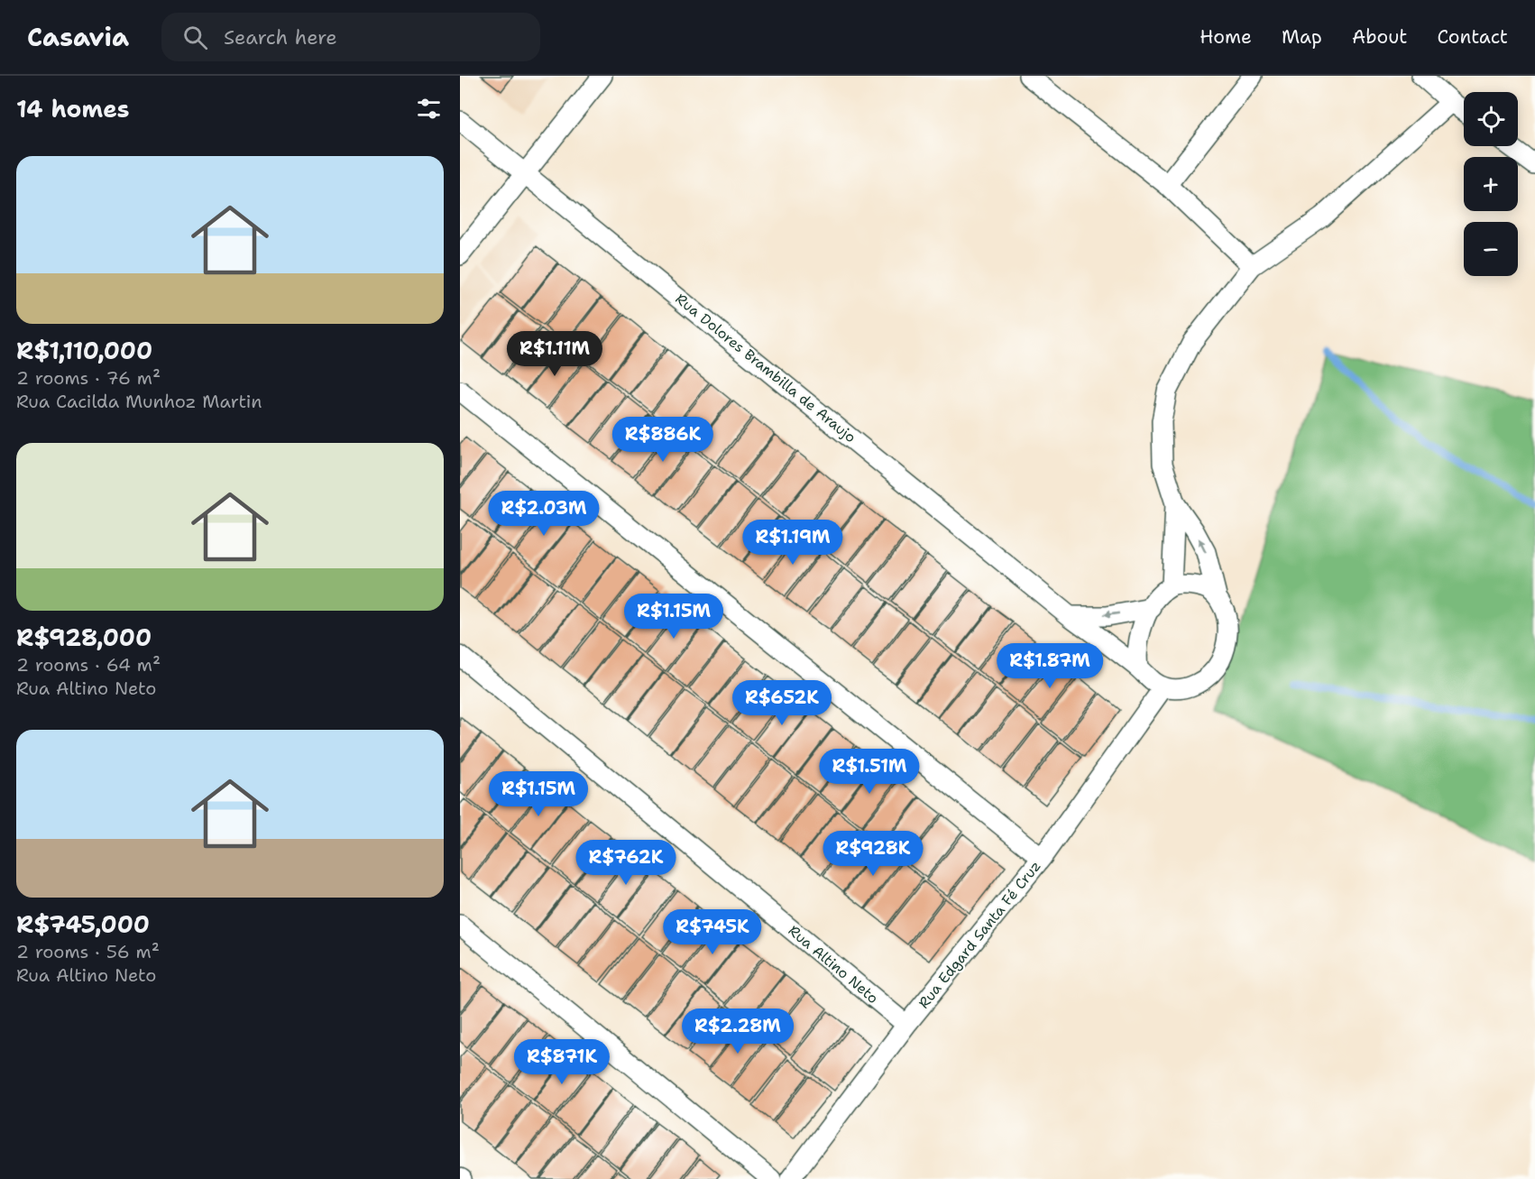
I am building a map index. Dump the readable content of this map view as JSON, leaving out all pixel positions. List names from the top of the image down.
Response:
{
  "streets": {
    "street": ["Rua Dolores Brambilla de Araujo", "Rua Edgard Santa Fé Cruz", "Rua Altino Neto"]
  },
  "crossings": [
    ["Rua Dolores Brambilla de Araujo", "Rua Edgard Santa Fé Cruz"],
    ["Rua Edgard Santa Fé Cruz", "Rua Altino Neto"]
  ],
  "page": {
    "header": "Casavia",
    "search": "Search here",
    "nav": [
      "Home",
      "Map",
      "About",
      "Contact"
    ],
    "heading": "14 homes",
    "map_buttons": ["+", "−"],
    "list": [
      {
        "name": "R$1,110,000",
        "note": "2 rooms · 76 m² · Rua Cacilda Munhoz Martin"
      },
      {
        "name": "R$928,000",
        "note": "2 rooms · 64 m² · Rua Altino Neto"
      },
      {
        "name": "R$745,000",
        "note": "2 rooms · 56 m² · Rua Altino Neto"
      }
    ],
    "price": [
      "R$1.11M",
      "R$886K",
      "R$2.03M",
      "R$1.19M",
      "R$1.15M",
      "R$1.87M",
      "R$652K",
      "R$1.51M",
      "R$1.15M",
      "R$928K",
      "R$762K",
      "R$745K",
      "R$2.28M",
      "R$871K"
    ]
  }
}
